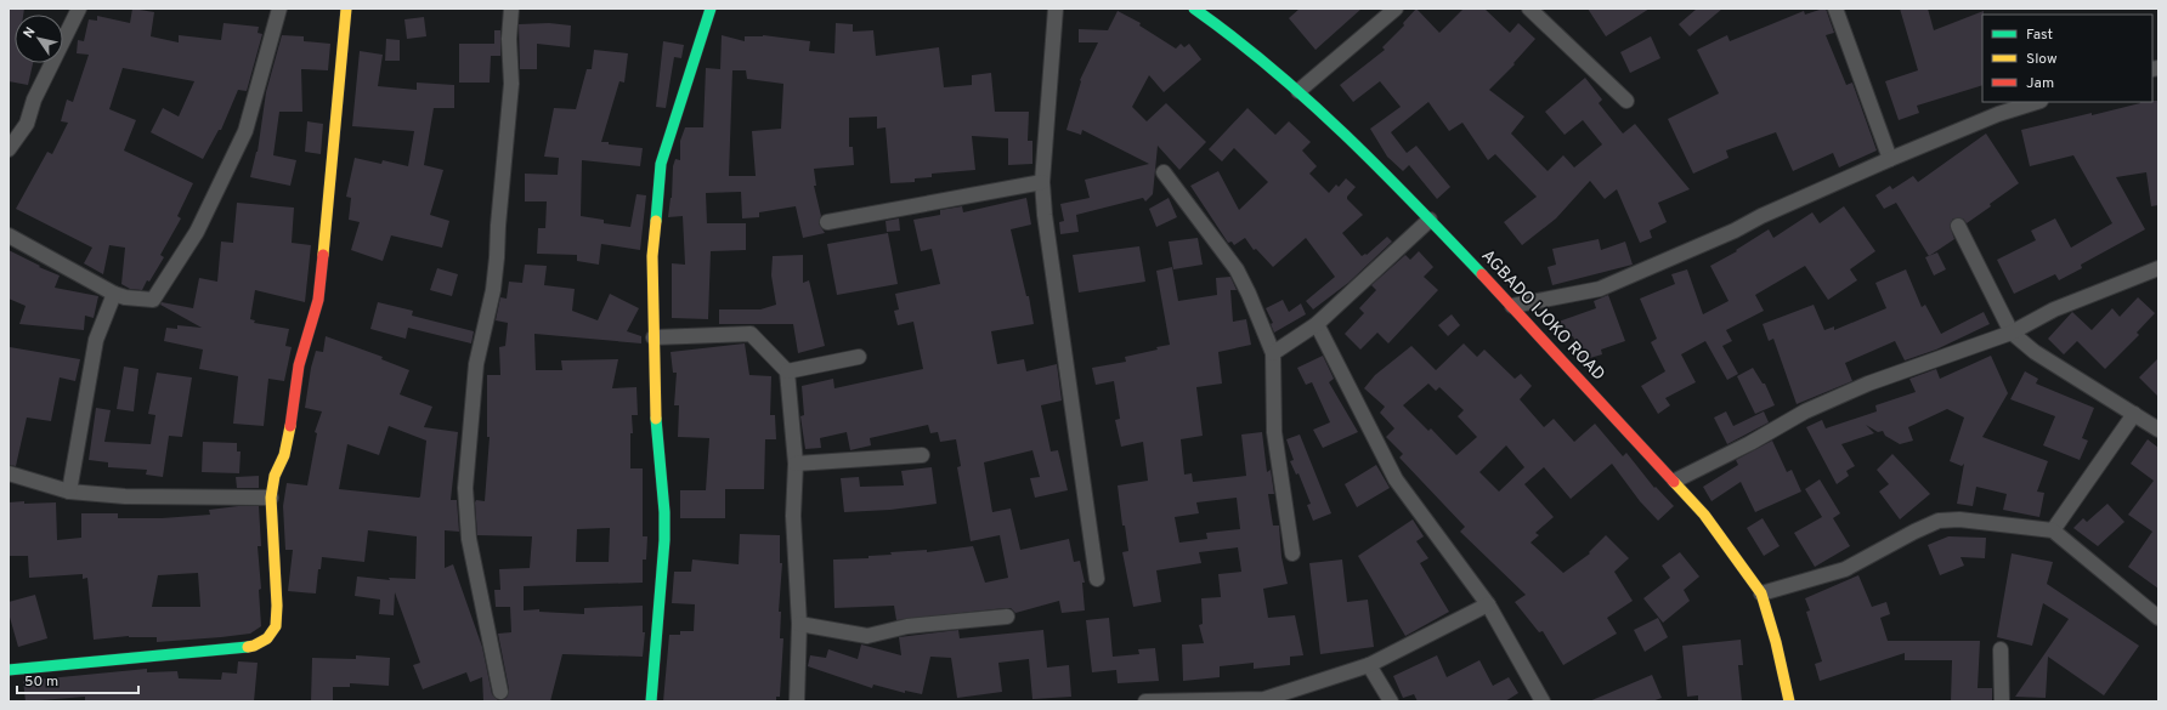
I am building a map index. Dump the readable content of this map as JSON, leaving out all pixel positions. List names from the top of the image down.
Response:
{
  "streets": {
    "street": ["AGBADO IJOKO ROAD"]
  },
  "legend": ["Fast", "Slow", "Jam"],
  "scale_bar": "50 m",
  "north": "top left"
}
